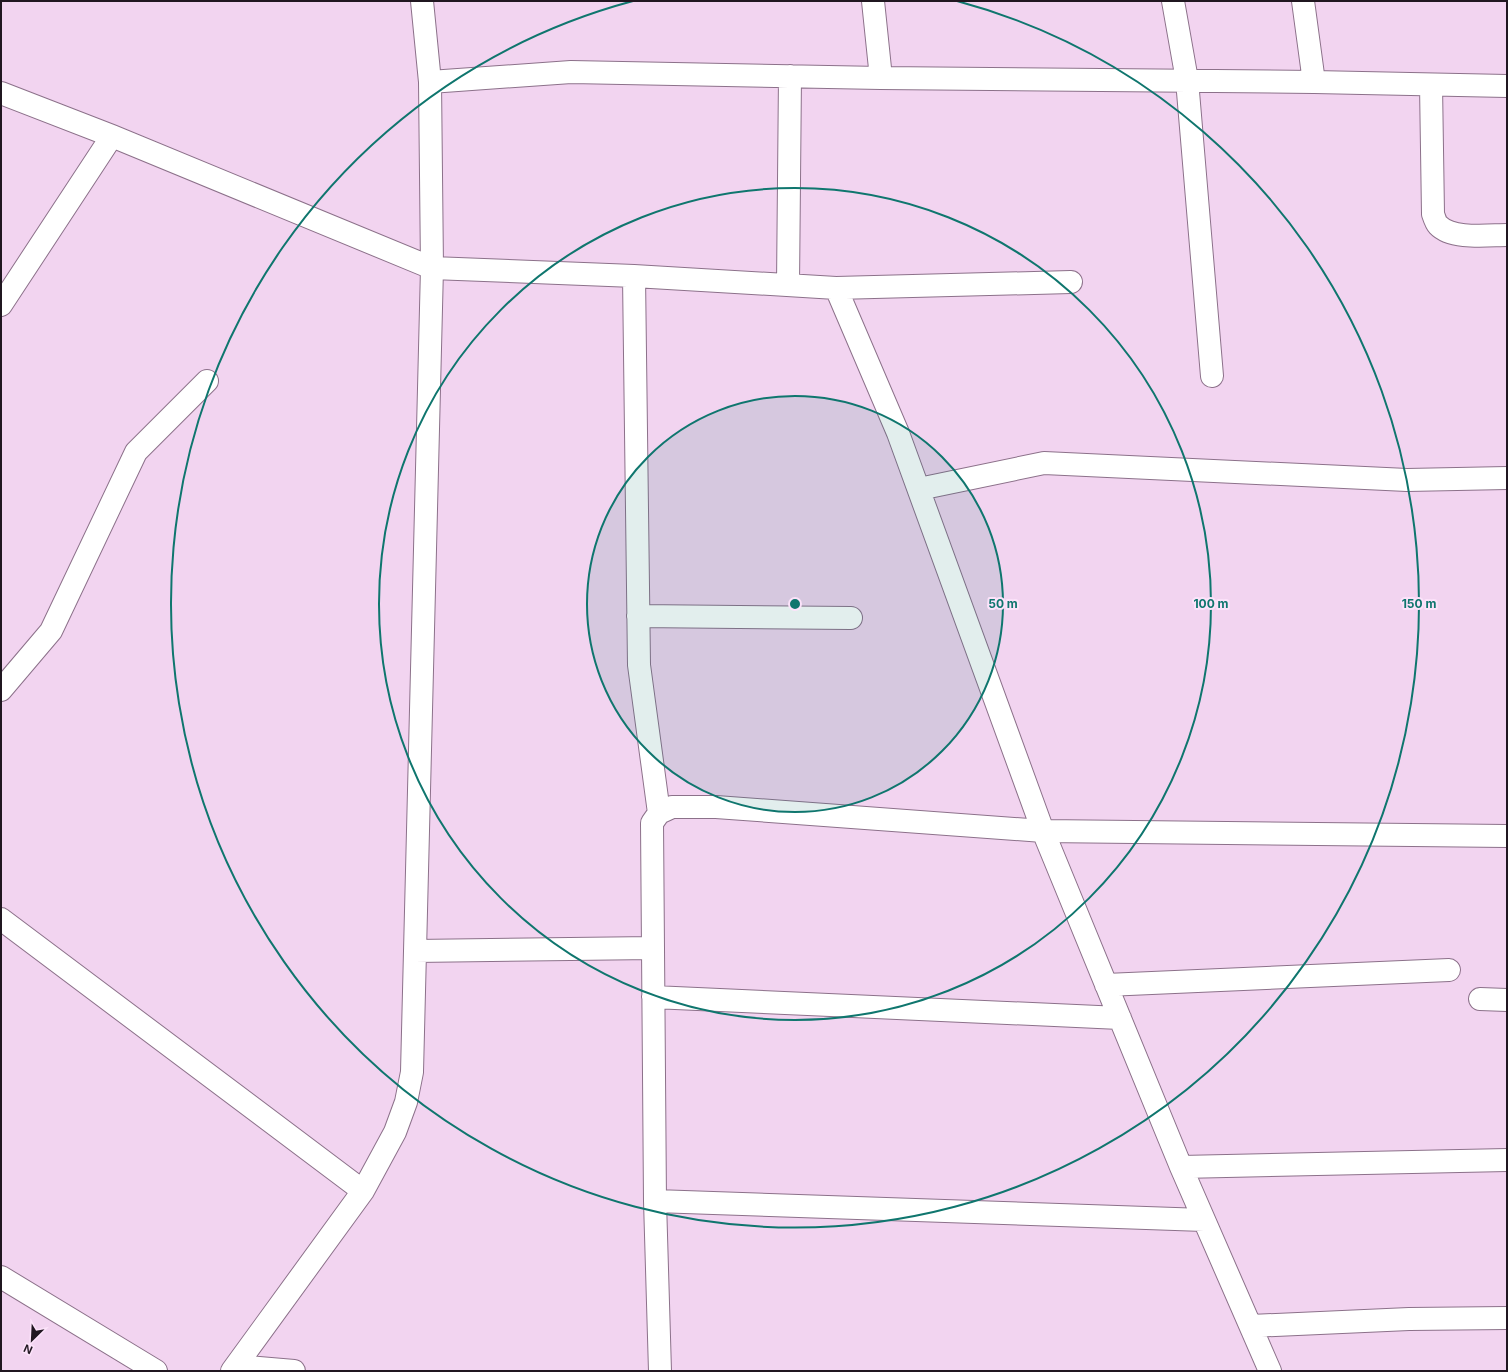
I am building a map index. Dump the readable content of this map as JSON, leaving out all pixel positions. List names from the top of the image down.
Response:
{
  "north": "bottom left",
  "rings": ["50 m", "100 m", "150 m"]
}
